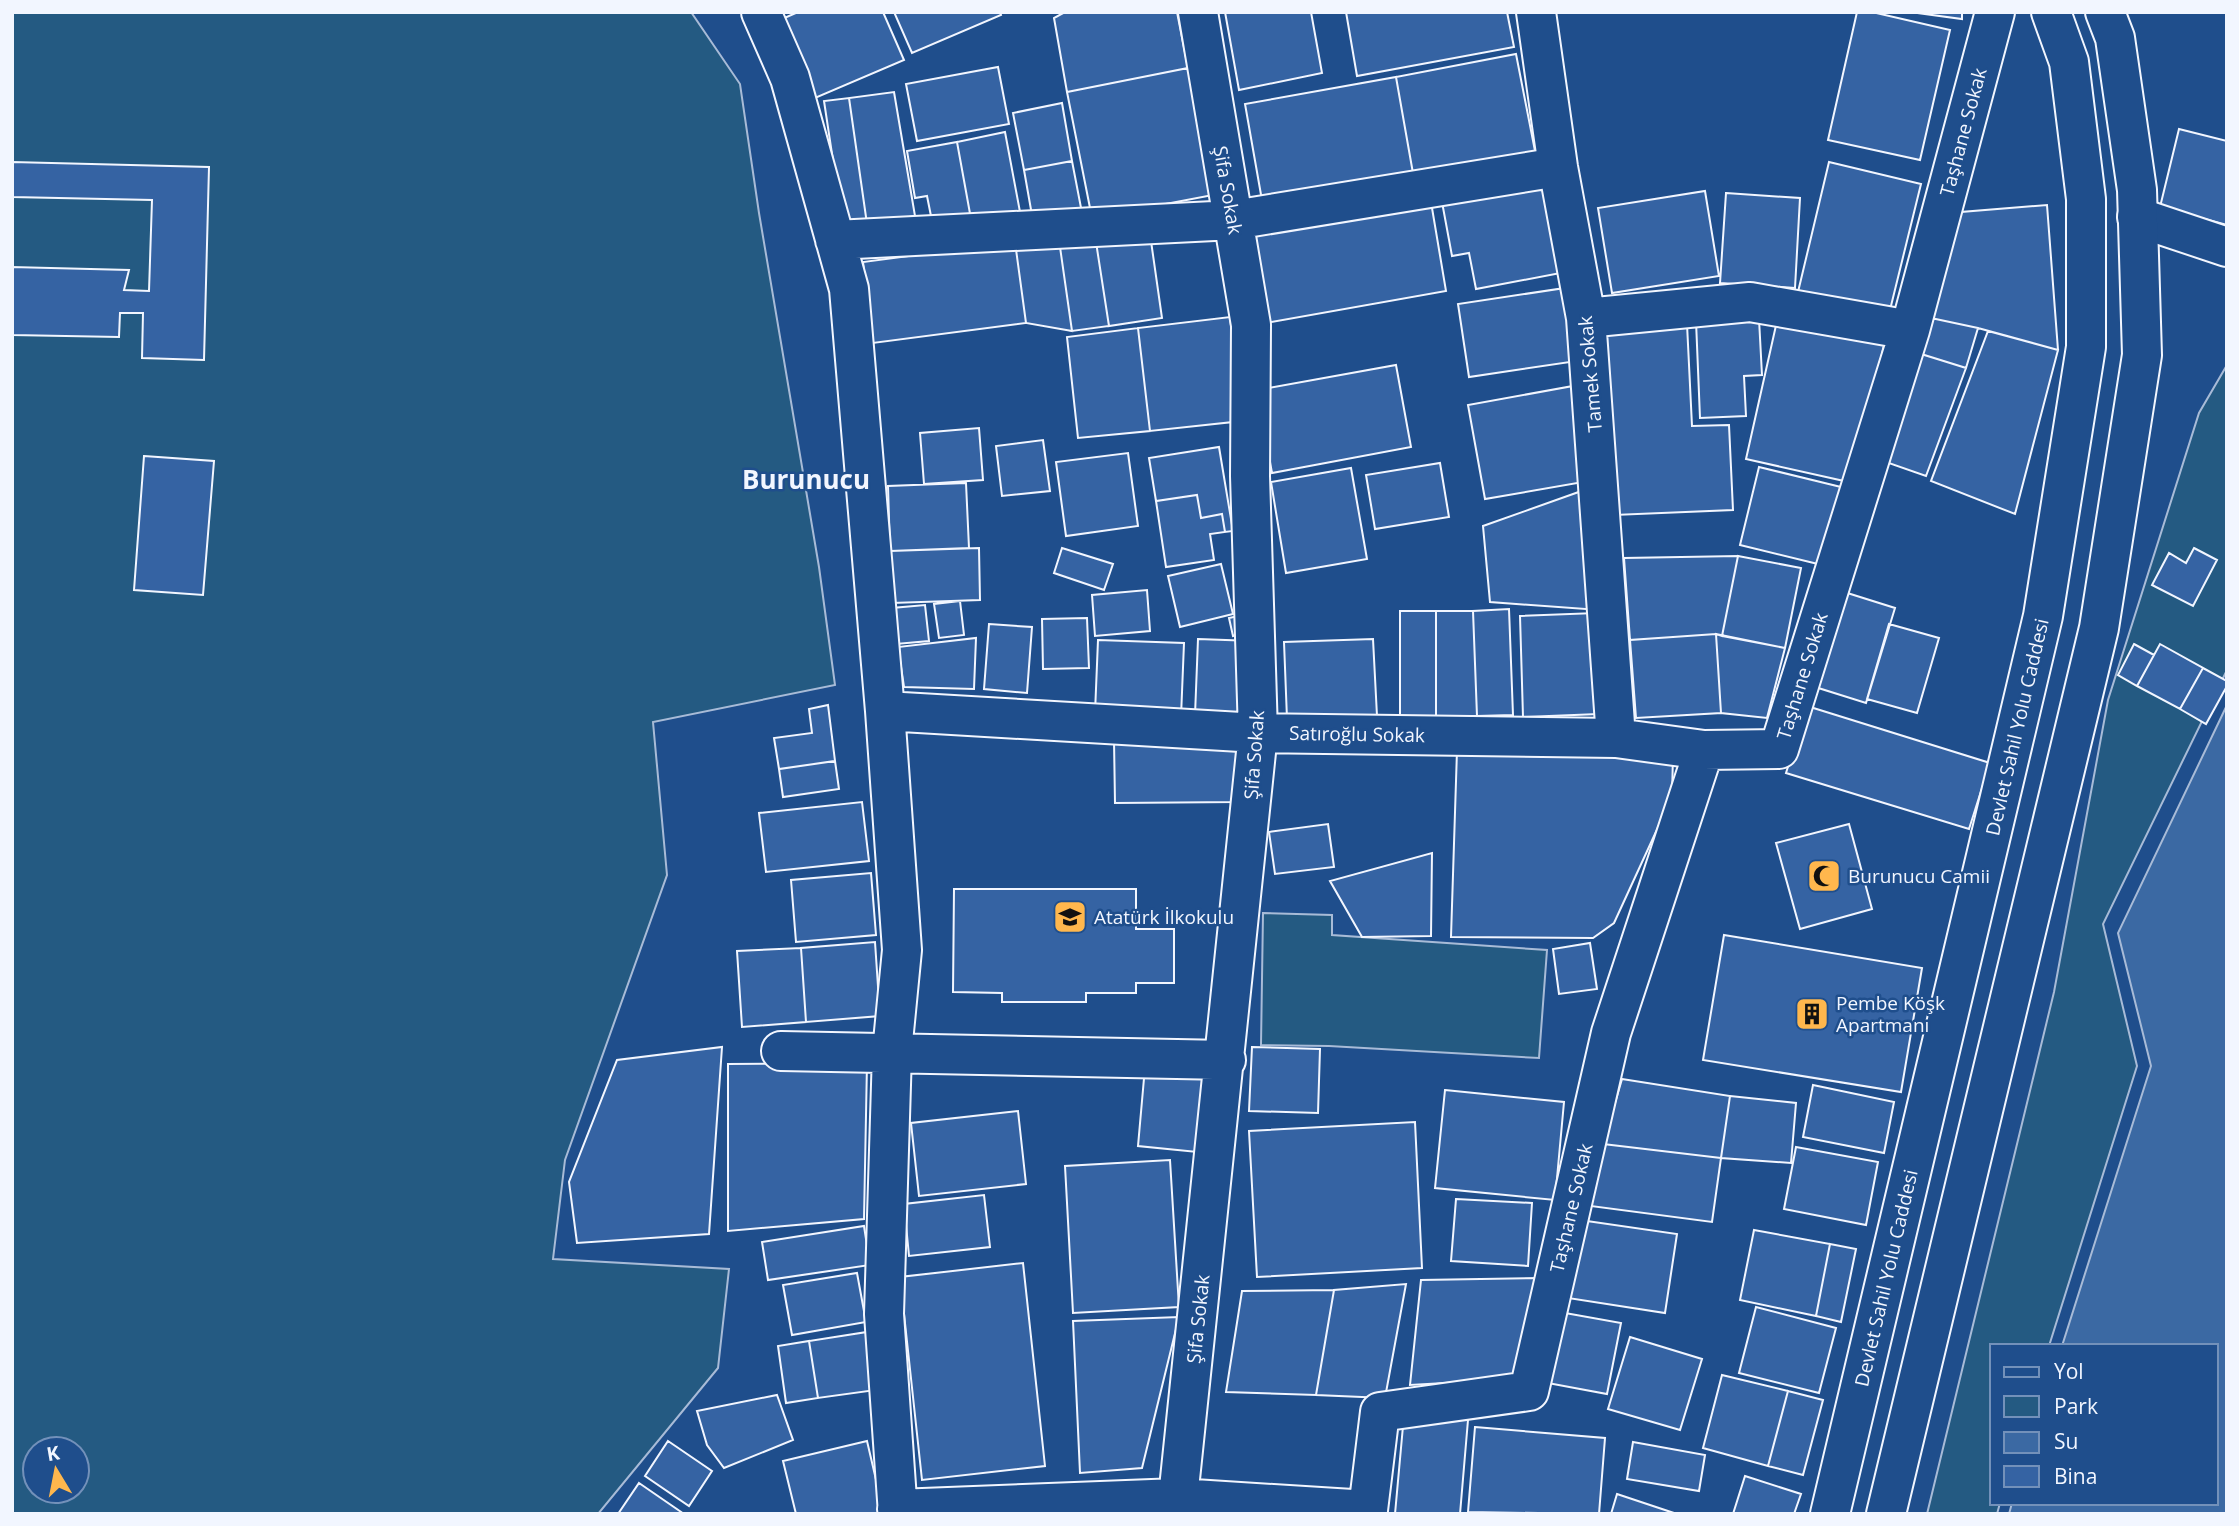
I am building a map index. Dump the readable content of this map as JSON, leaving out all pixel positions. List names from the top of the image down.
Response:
{
  "streets": {
    "street": [
      "Taşhane Sokak",
      "Şifa Sokak",
      "Tamek Sokak",
      "Devlet Sahil Yolu Caddesi",
      "Satıroğlu Sokak"
    ]
  },
  "crossings": [
    ["Taşhane Sokak", "Satıroğlu Sokak"],
    ["Şifa Sokak", "Satıroğlu Sokak"],
    ["Tamek Sokak", "Satıroğlu Sokak"]
  ],
  "districts": ["Burunucu"],
  "places": {
    "mosque": ["Burunucu Camii"],
    "school or university": ["Atatürk İlkokulu"],
    "building": ["Pembe Köşk Apartmanı"]
  },
  "legend": [
    "Yol",
    "Park",
    "Su",
    "Bina"
  ],
  "north": "top"
}
